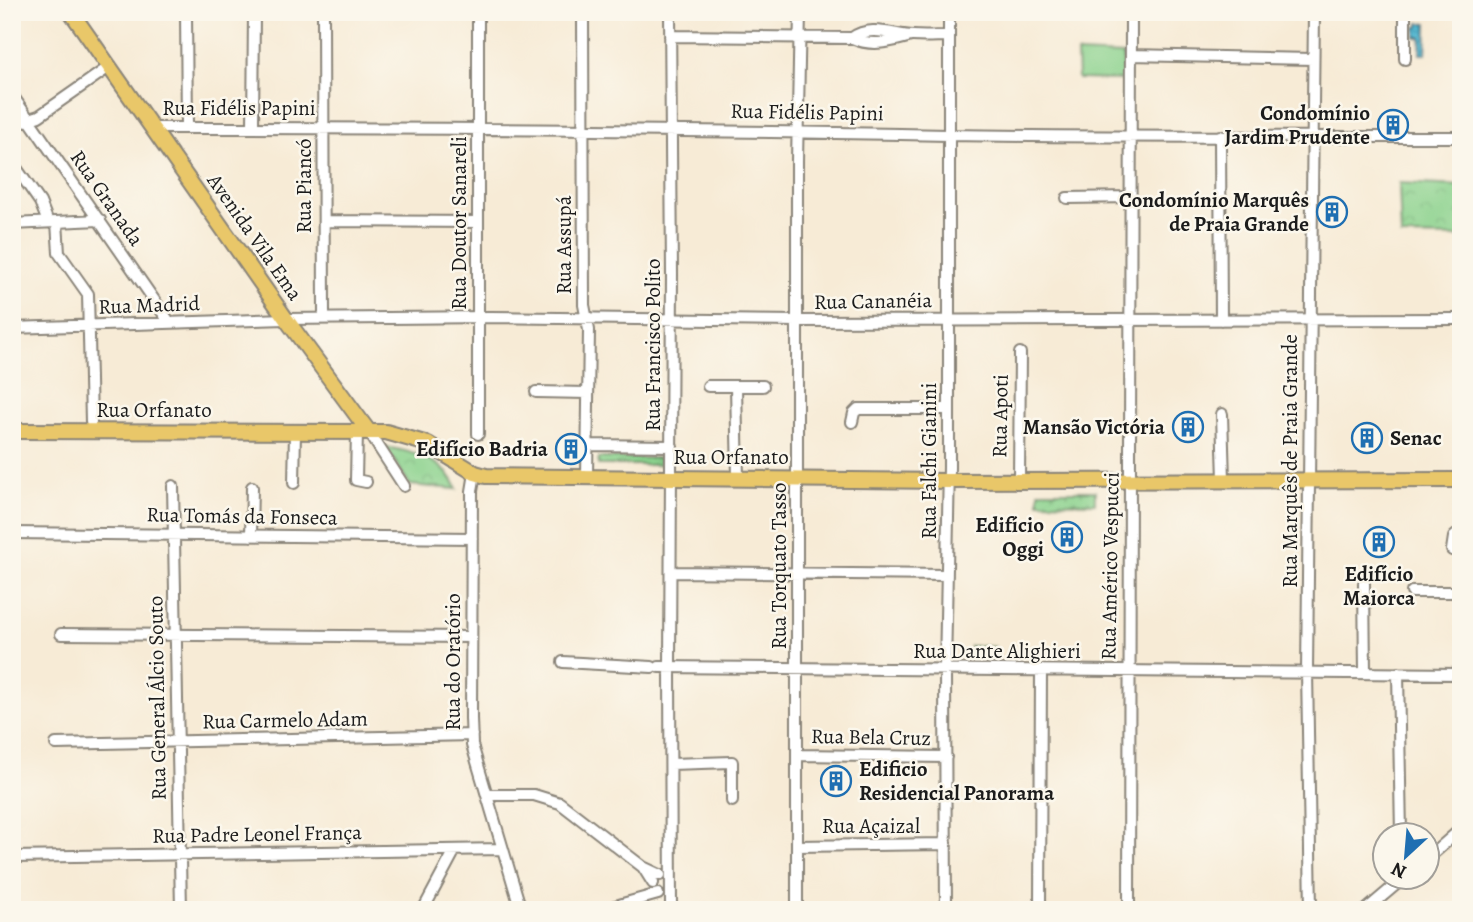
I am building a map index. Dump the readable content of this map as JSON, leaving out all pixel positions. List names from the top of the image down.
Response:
{
  "streets": {
    "main road": ["Avenida Vila Ema", "Rua Orfanato"],
    "street": [
      "Rua Fidélis Papini",
      "Rua Piancó",
      "Rua Granada",
      "Rua Doutor Sanareli",
      "Rua Assupá",
      "Rua Cananéia",
      "Rua Madrid",
      "Rua Francisco Polito",
      "Rua Apoti",
      "Rua Falchi Gianini",
      "Rua Marquês de Praia Grande",
      "Rua Tomás da Fonseca",
      "Rua Torquato Tasso",
      "Rua Américo Vespucci",
      "Rua Dante Alighieri",
      "Rua do Oratório",
      "Rua General Álcio Souto",
      "Rua Carmelo Adam",
      "Rua Bela Cruz",
      "Rua Açaizal",
      "Rua Padre Leonel França"
    ]
  },
  "crossings": [
    ["Rua Fidélis Papini", "Rua Piancó"],
    ["Rua Fidélis Papini", "Rua Doutor Sanareli"],
    ["Rua Fidélis Papini", "Avenida Vila Ema"],
    ["Rua Fidélis Papini", "Rua Assupá"],
    ["Rua Fidélis Papini", "Rua Francisco Polito"],
    ["Rua Fidélis Papini", "Rua Falchi Gianini"],
    ["Rua Fidélis Papini", "Rua Marquês de Praia Grande"],
    ["Rua Fidélis Papini", "Rua Torquato Tasso"],
    ["Rua Fidélis Papini", "Rua Américo Vespucci"],
    ["Rua Piancó", "Rua Cananéia"],
    ["Rua Granada", "Rua Madrid"],
    ["Rua Doutor Sanareli", "Rua Cananéia"],
    ["Avenida Vila Ema", "Rua Cananéia"],
    ["Avenida Vila Ema", "Rua Madrid"],
    ["Avenida Vila Ema", "Rua Orfanato"],
    ["Rua Assupá", "Rua Cananéia"],
    ["Rua Assupá", "Rua Orfanato"],
    ["Rua Cananéia", "Rua Madrid"],
    ["Rua Cananéia", "Rua Francisco Polito"],
    ["Rua Cananéia", "Rua Falchi Gianini"],
    ["Rua Cananéia", "Rua Marquês de Praia Grande"],
    ["Rua Cananéia", "Rua Torquato Tasso"],
    ["Rua Cananéia", "Rua Américo Vespucci"],
    ["Rua Francisco Polito", "Rua Orfanato"],
    ["Rua Francisco Polito", "Rua Dante Alighieri"],
    ["Rua Orfanato", "Rua Apoti"],
    ["Rua Orfanato", "Rua Falchi Gianini"],
    ["Rua Orfanato", "Rua Marquês de Praia Grande"],
    ["Rua Orfanato", "Rua Torquato Tasso"],
    ["Rua Orfanato", "Rua Américo Vespucci"],
    ["Rua Orfanato", "Rua do Oratório"],
    ["Rua Falchi Gianini", "Rua Dante Alighieri"],
    ["Rua Falchi Gianini", "Rua Bela Cruz"],
    ["Rua Falchi Gianini", "Rua Açaizal"],
    ["Rua Marquês de Praia Grande", "Rua Dante Alighieri"],
    ["Rua Tomás da Fonseca", "Rua do Oratório"],
    ["Rua Tomás da Fonseca", "Rua General Álcio Souto"],
    ["Rua Torquato Tasso", "Rua Dante Alighieri"],
    ["Rua Torquato Tasso", "Rua Bela Cruz"],
    ["Rua Torquato Tasso", "Rua Açaizal"],
    ["Rua Américo Vespucci", "Rua Dante Alighieri"],
    ["Rua do Oratório", "Rua Carmelo Adam"],
    ["Rua do Oratório", "Rua Padre Leonel França"],
    ["Rua General Álcio Souto", "Rua Carmelo Adam"],
    ["Rua General Álcio Souto", "Rua Padre Leonel França"]
  ],
  "places": {
    "building": [
      "Condomínio Jardim Prudente",
      "Condomínio Marquês de Praia Grande",
      "Mansão Victória",
      "Senac",
      "Edifício Badria",
      "Edifício Oggi",
      "Edifício Maiorca",
      "Edificio Residencial Panorama"
    ]
  },
  "north": "bottom left"
}
